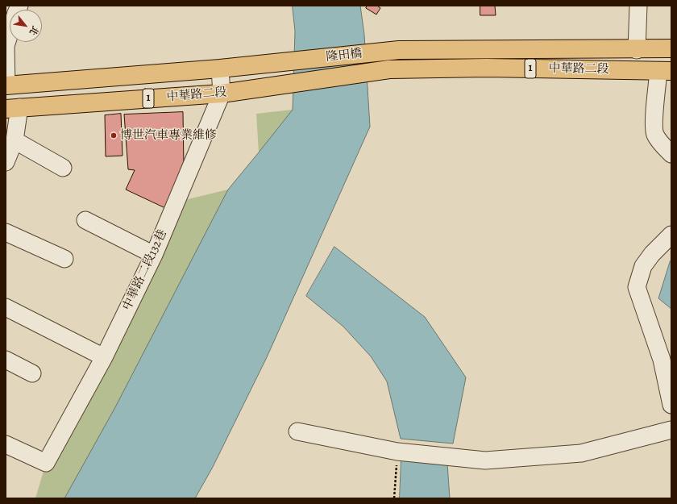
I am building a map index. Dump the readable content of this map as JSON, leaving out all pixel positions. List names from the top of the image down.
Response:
{
  "streets": {
    "main road": ["隆田橋", "1", "中華路二段"],
    "street": ["中華路二段132巷"]
  },
  "crossings": [
    ["隆田橋", "中華路二段"],
    ["中華路二段", "中華路二段132巷"]
  ],
  "places": ["博世汽車專業維修"],
  "north": "bottom right"
}
